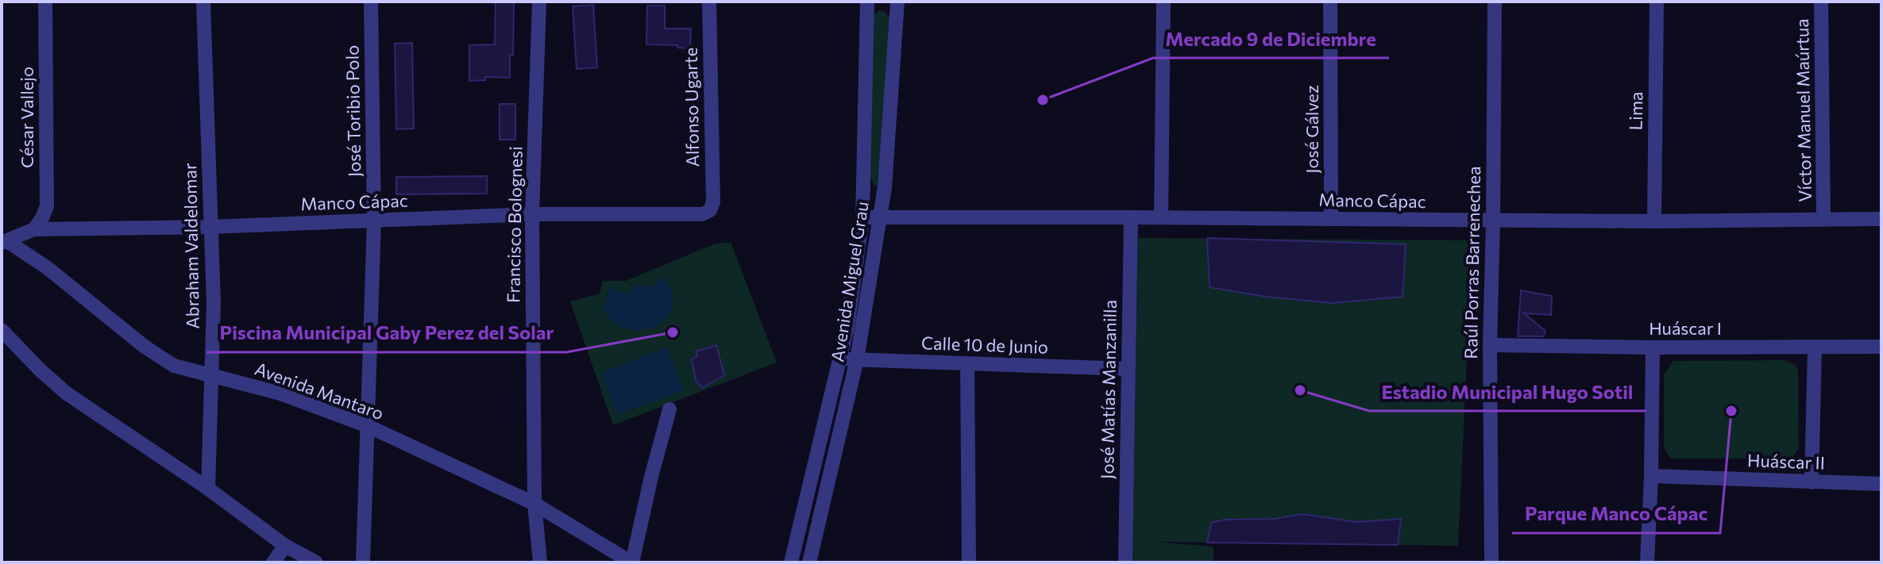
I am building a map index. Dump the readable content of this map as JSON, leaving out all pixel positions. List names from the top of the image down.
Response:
{
  "streets": {
    "street": [
      "Alfonso Ugarte",
      "Víctor Manuel Maúrtua",
      "José Toribio Polo",
      "Lima",
      "César Vallejo",
      "José Gálvez",
      "Manco Cápac",
      "Francisco Bolognesi",
      "Abraham Valdelomar",
      "Raúl Porras Barrenechea",
      "Avenida Miguel Grau",
      "Huáscar I",
      "Calle 10 de Junio",
      "José Matías Manzanilla",
      "Avenida Mantaro",
      "Huáscar II"
    ]
  },
  "crossings": [
    ["Alfonso Ugarte", "Manco Cápac"],
    ["Víctor Manuel Maúrtua", "Manco Cápac"],
    ["José Toribio Polo", "Manco Cápac"],
    ["José Toribio Polo", "Avenida Mantaro"],
    ["Lima", "Manco Cápac"],
    ["César Vallejo", "Manco Cápac"],
    ["José Gálvez", "Manco Cápac"],
    ["Manco Cápac", "Francisco Bolognesi"],
    ["Manco Cápac", "Abraham Valdelomar"],
    ["Manco Cápac", "Raúl Porras Barrenechea"],
    ["Manco Cápac", "Avenida Miguel Grau"],
    ["Manco Cápac", "José Matías Manzanilla"],
    ["Manco Cápac", "Avenida Mantaro"],
    ["Francisco Bolognesi", "Avenida Mantaro"],
    ["Abraham Valdelomar", "Avenida Mantaro"],
    ["Raúl Porras Barrenechea", "Huáscar I"],
    ["Avenida Miguel Grau", "Calle 10 de Junio"],
    ["Calle 10 de Junio", "José Matías Manzanilla"]
  ],
  "places": [
    "Mercado 9 de Diciembre",
    "Piscina Municipal Gaby Perez del Solar",
    "Estadio Municipal Hugo Sotil",
    "Parque Manco Cápac"
  ]
}
